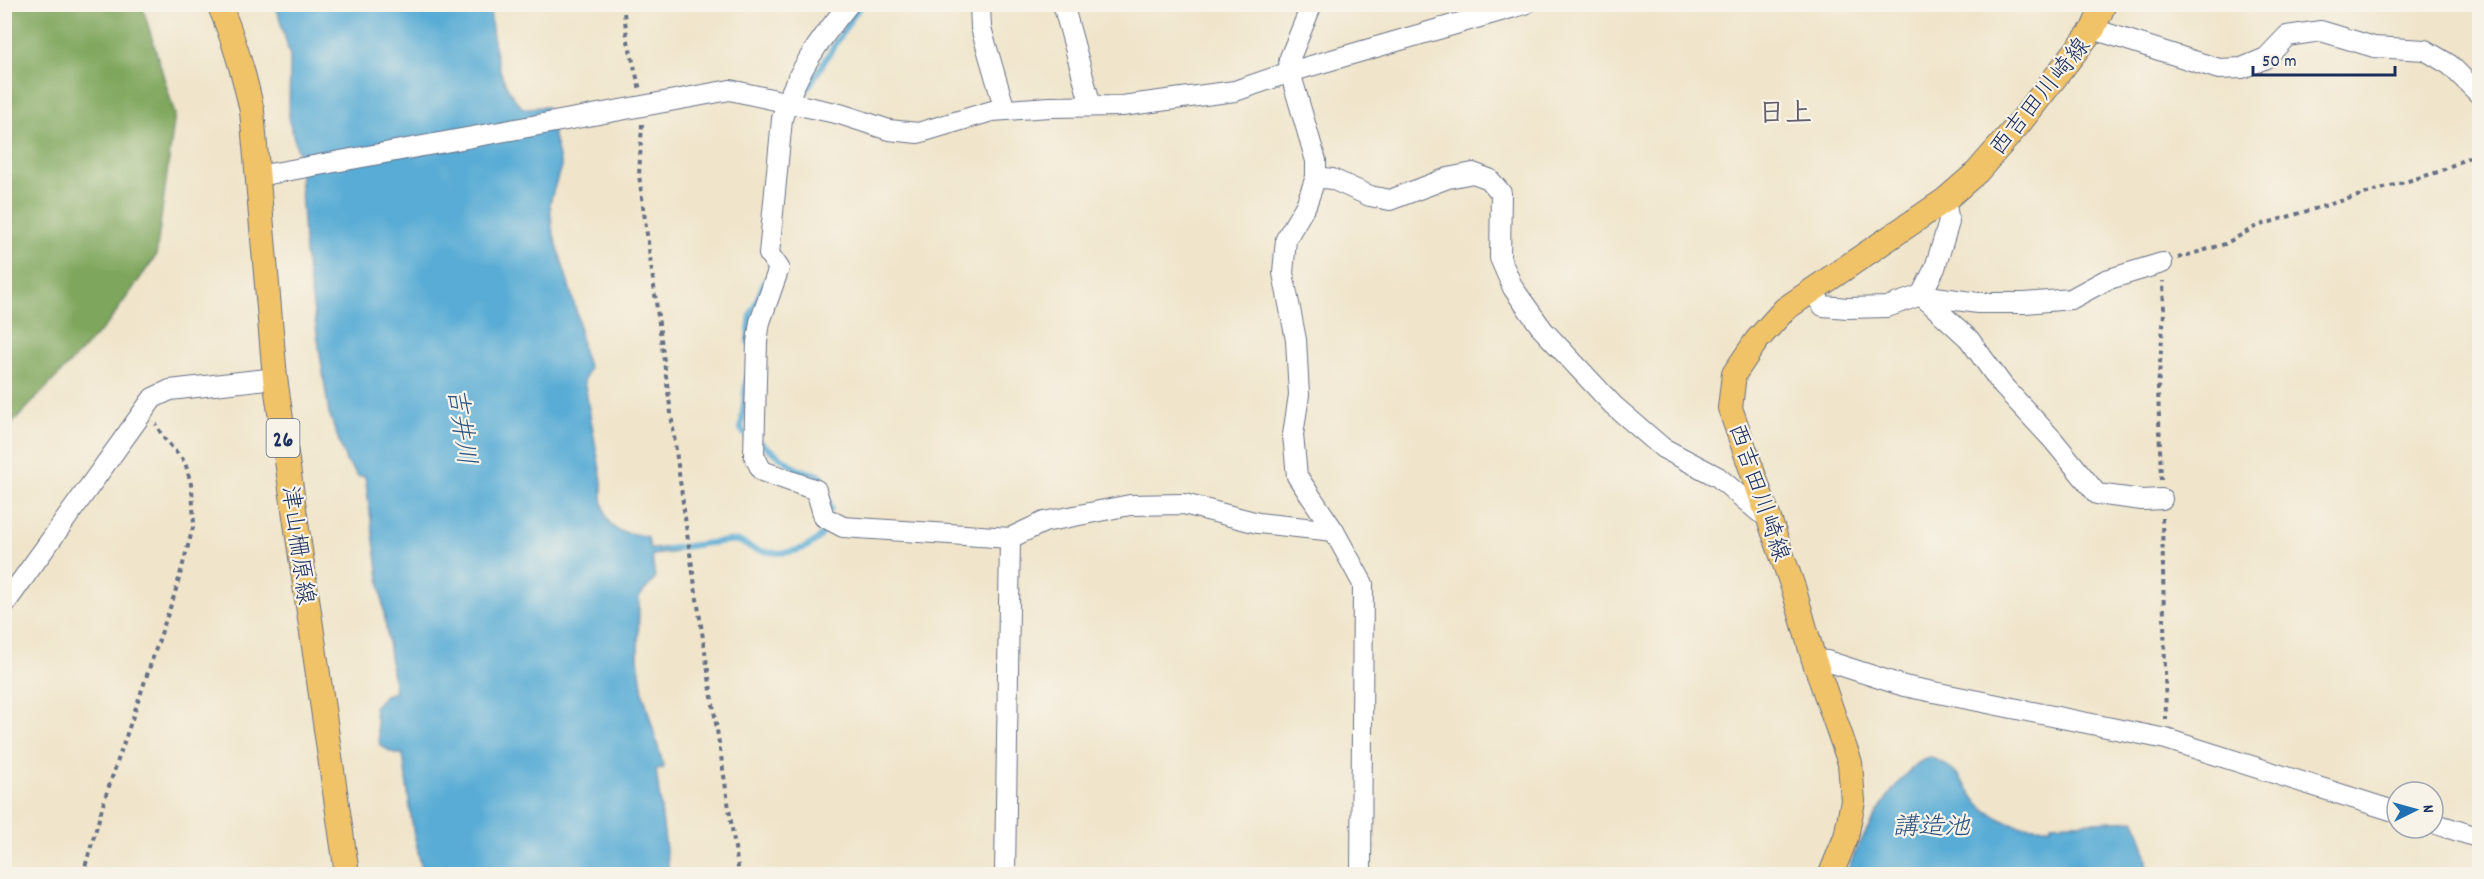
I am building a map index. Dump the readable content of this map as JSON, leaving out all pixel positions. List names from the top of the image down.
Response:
{
  "streets": {
    "main road": ["西吉田川崎線", "26", "津山柵原線"]
  },
  "districts": ["日上"],
  "water": ["吉井川", "講造池"],
  "scale_bar": "50 m",
  "north": "right"
}
